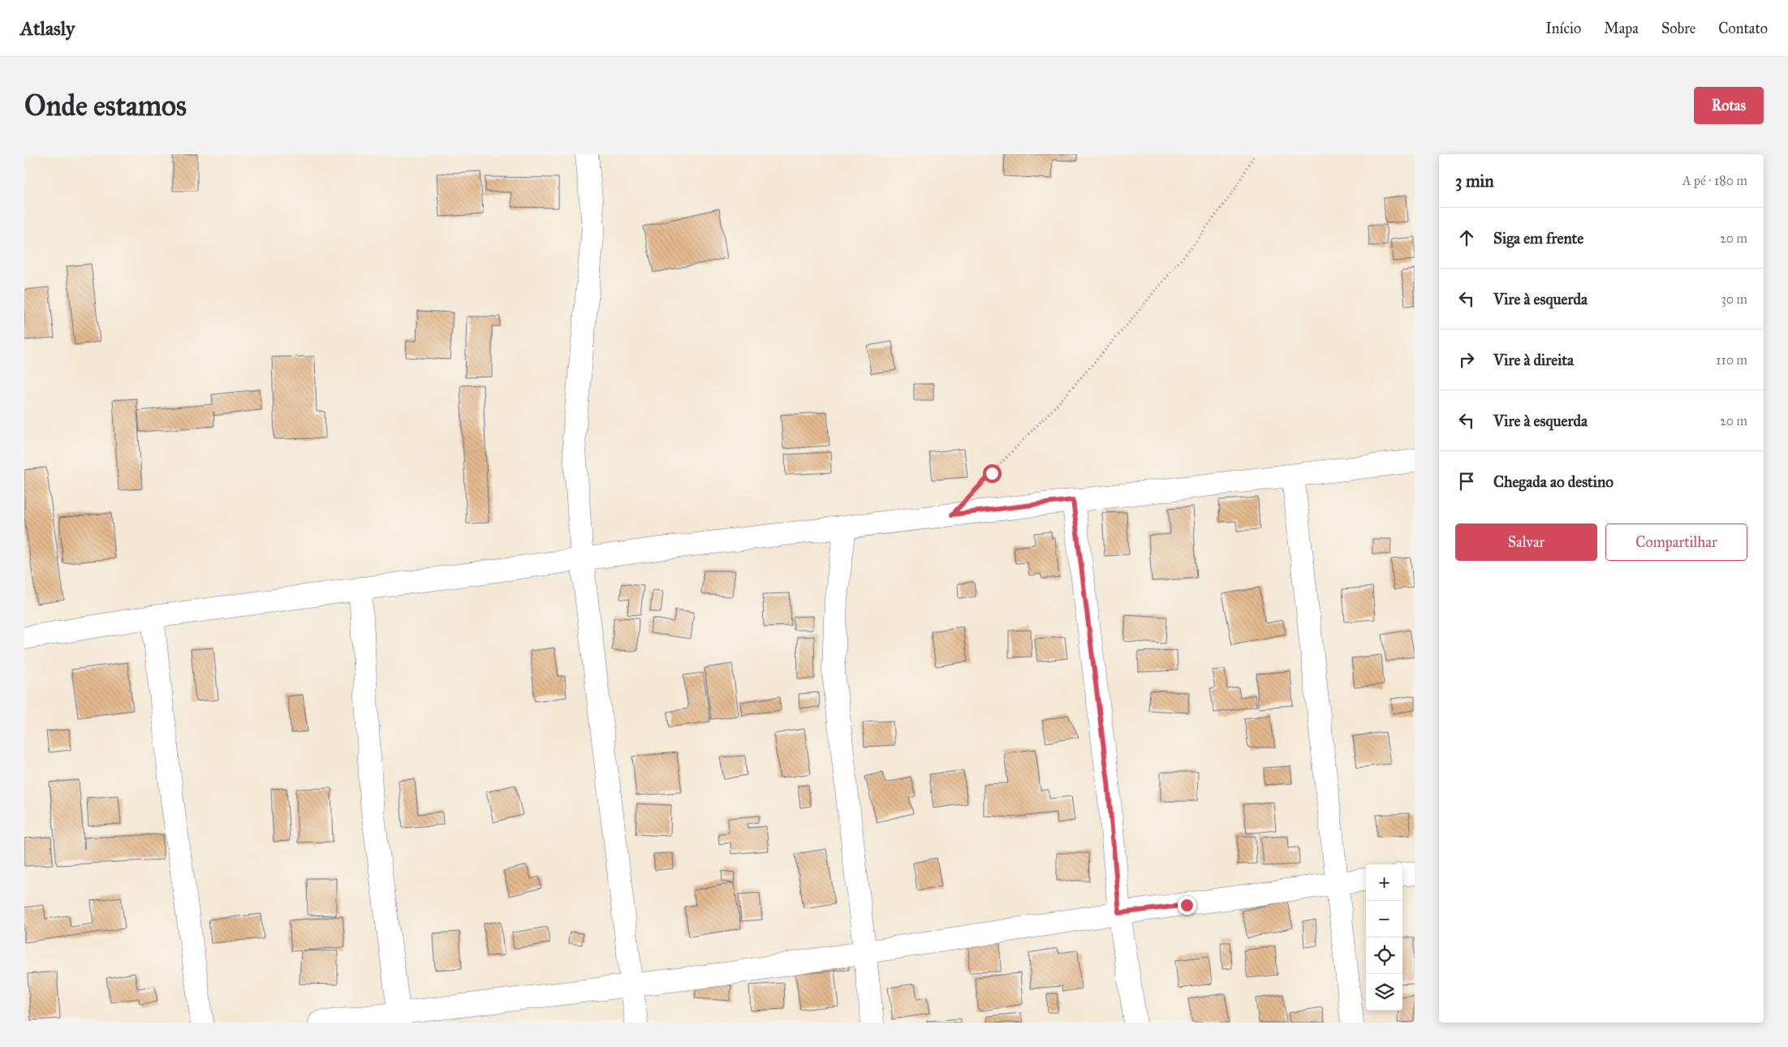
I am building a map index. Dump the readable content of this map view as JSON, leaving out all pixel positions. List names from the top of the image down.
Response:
{
  "page": {
    "header": "Atlasly",
    "nav": [
      "Início",
      "Mapa",
      "Sobre",
      "Contato"
    ],
    "buttons": [
      "Rotas",
      ["Salvar", "Compartilhar"]
    ],
    "title": "Onde estamos",
    "heading": ["3 min", "A pé · 180 m"],
    "list": [
      ["Siga em frente", "20 m"],
      ["Vire à esquerda", "30 m"],
      ["Vire à direita", "110 m"],
      ["Vire à esquerda", "20 m"],
      "Chegada ao destino"
    ],
    "map_buttons": ["+", "−"]
  }
}
